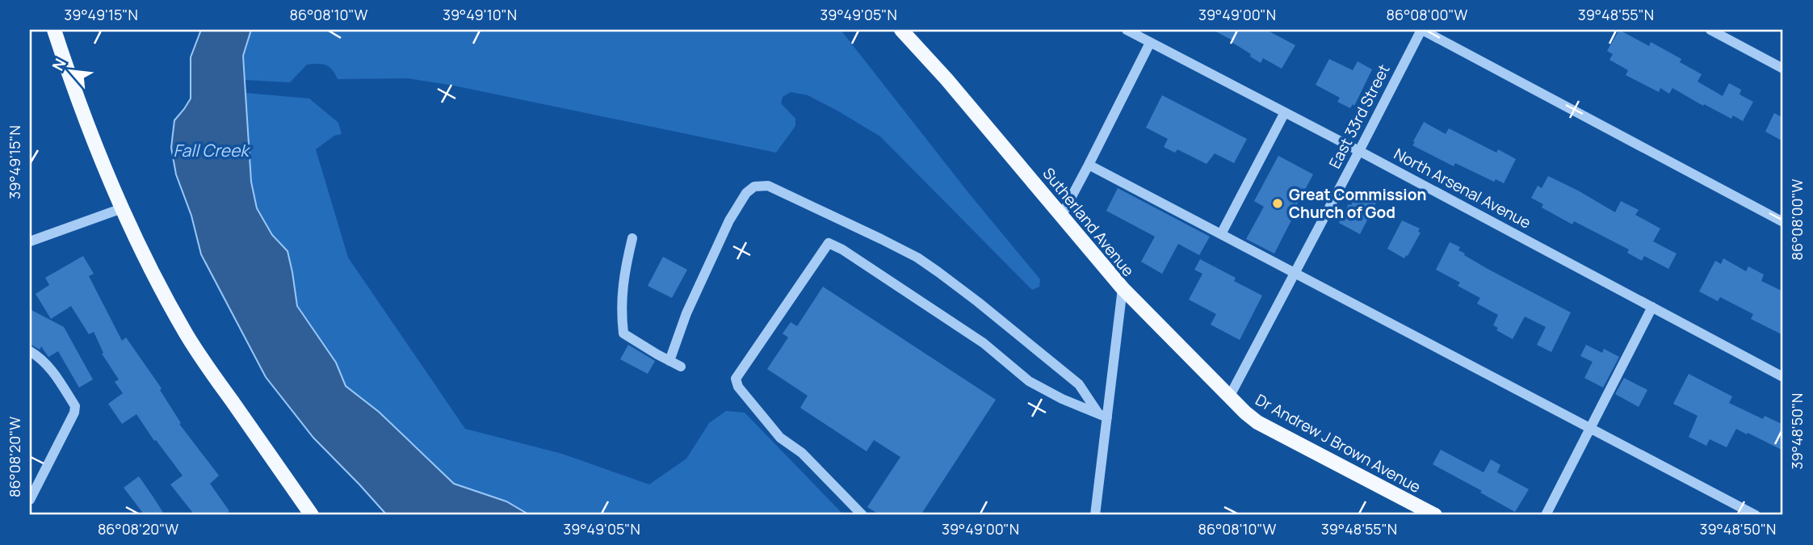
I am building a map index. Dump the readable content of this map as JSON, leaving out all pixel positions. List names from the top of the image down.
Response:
{
  "streets": {
    "main road": ["Sutherland Avenue", "Dr Andrew J Brown Avenue"],
    "street": ["East 33rd Street", "North Arsenal Avenue"]
  },
  "crossings": [
    ["East 33rd Street", "North Arsenal Avenue"],
    ["East 33rd Street", "Dr Andrew J Brown Avenue"],
    ["Sutherland Avenue", "Dr Andrew J Brown Avenue"]
  ],
  "water": ["Fall Creek"],
  "places": ["Great Commission Church of God"],
  "north": "top left",
  "coordinates": [
    "39°49'15\"N",
    "86°08'10\"W",
    "39°49'10\"N",
    "39°49'05\"N",
    "39°49'00\"N",
    "86°08'00\"W",
    "39°48'55\"N",
    "39°48'50\"N",
    "86°08'20\"W"
  ]
}
